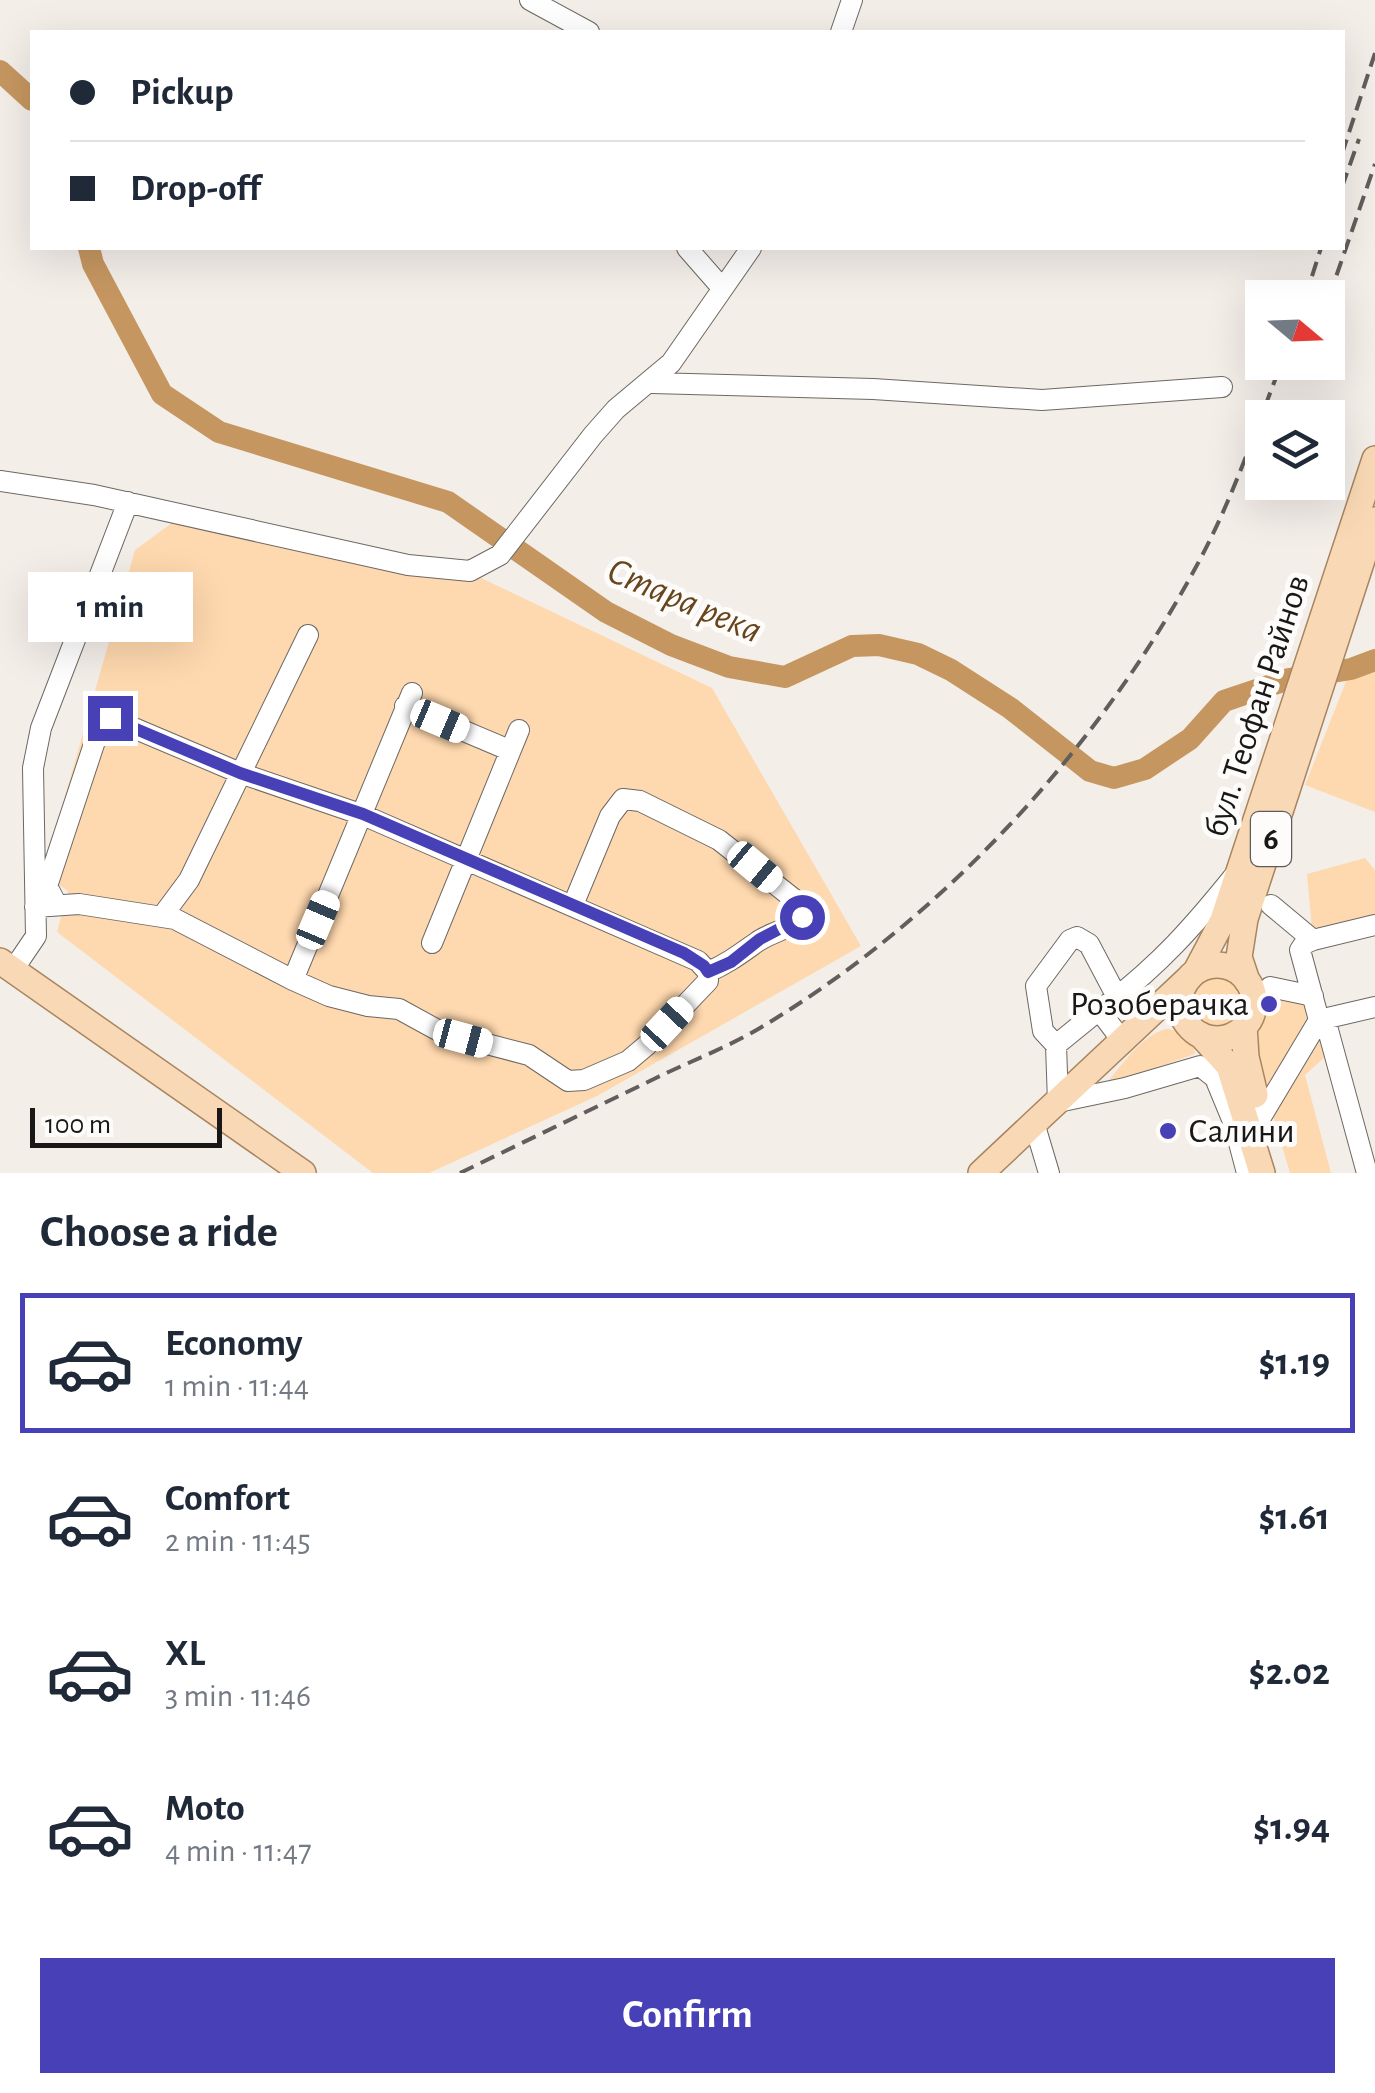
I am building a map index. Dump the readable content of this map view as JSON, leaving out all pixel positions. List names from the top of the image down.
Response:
{
  "streets": {
    "main road": ["бул. Теофан Райнов", "6"]
  },
  "crossings": [
    ["бул. Теофан Райнов", "6"]
  ],
  "water": ["Стара река"],
  "places": ["Розоберачка", "Салини"],
  "scale_bar": "100 m",
  "north": "right",
  "page": {
    "banner": ["Pickup", "Drop-off"],
    "bubble": "1 min",
    "scale": "100 m",
    "heading": "Choose a ride",
    "list": [
      {
        "name": "Economy",
        "note": "1 min · 11:44",
        "value": "$1.19"
      },
      {
        "name": "Comfort",
        "note": "2 min · 11:45",
        "value": "$1.61"
      },
      {
        "name": "XL",
        "note": "3 min · 11:46",
        "value": "$2.02"
      },
      {
        "name": "Moto",
        "note": "4 min · 11:47",
        "value": "$1.94"
      }
    ],
    "buttons": "Confirm"
  }
}
